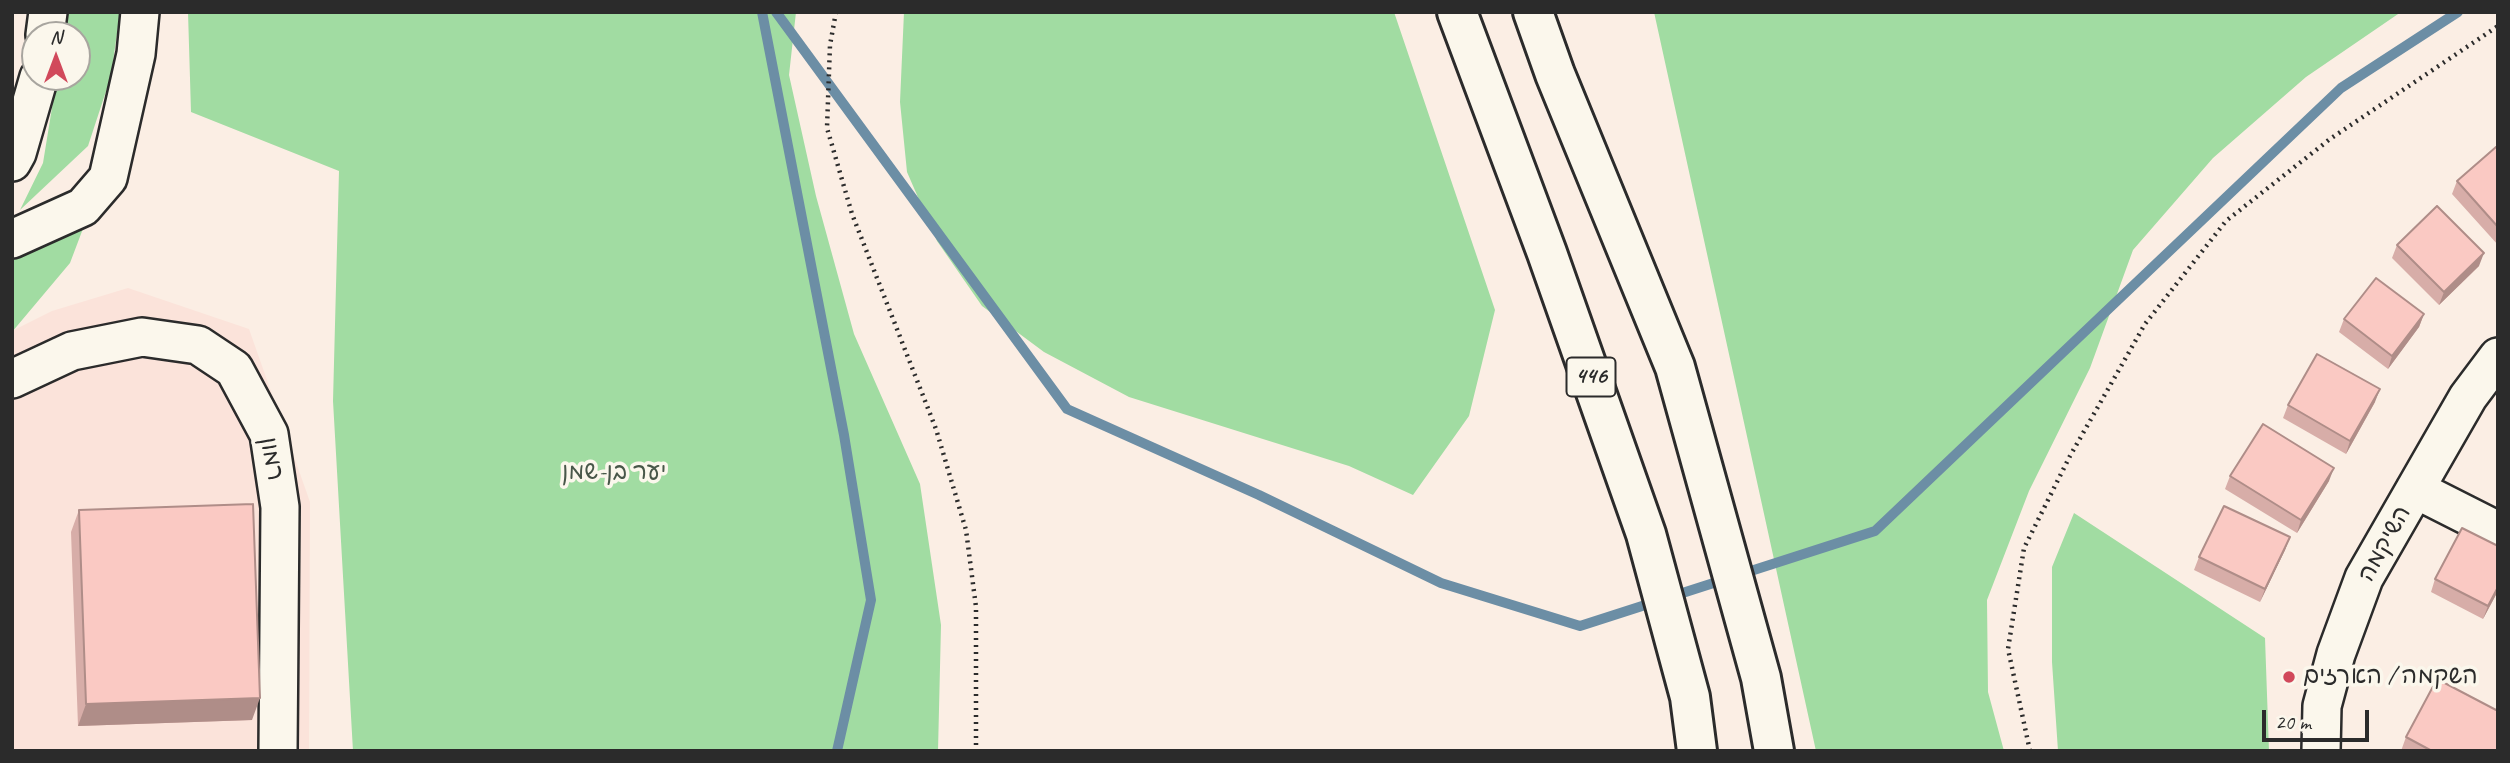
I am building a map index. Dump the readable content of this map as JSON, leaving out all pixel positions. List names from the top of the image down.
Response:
{
  "streets": {
    "main road": ["446"],
    "street": ["רמון", "השיקמה"]
  },
  "parks": ["יער בן-שמן"],
  "places": ["השקמה / הארזים"],
  "scale_bar": "20 m",
  "north": "top"
}
